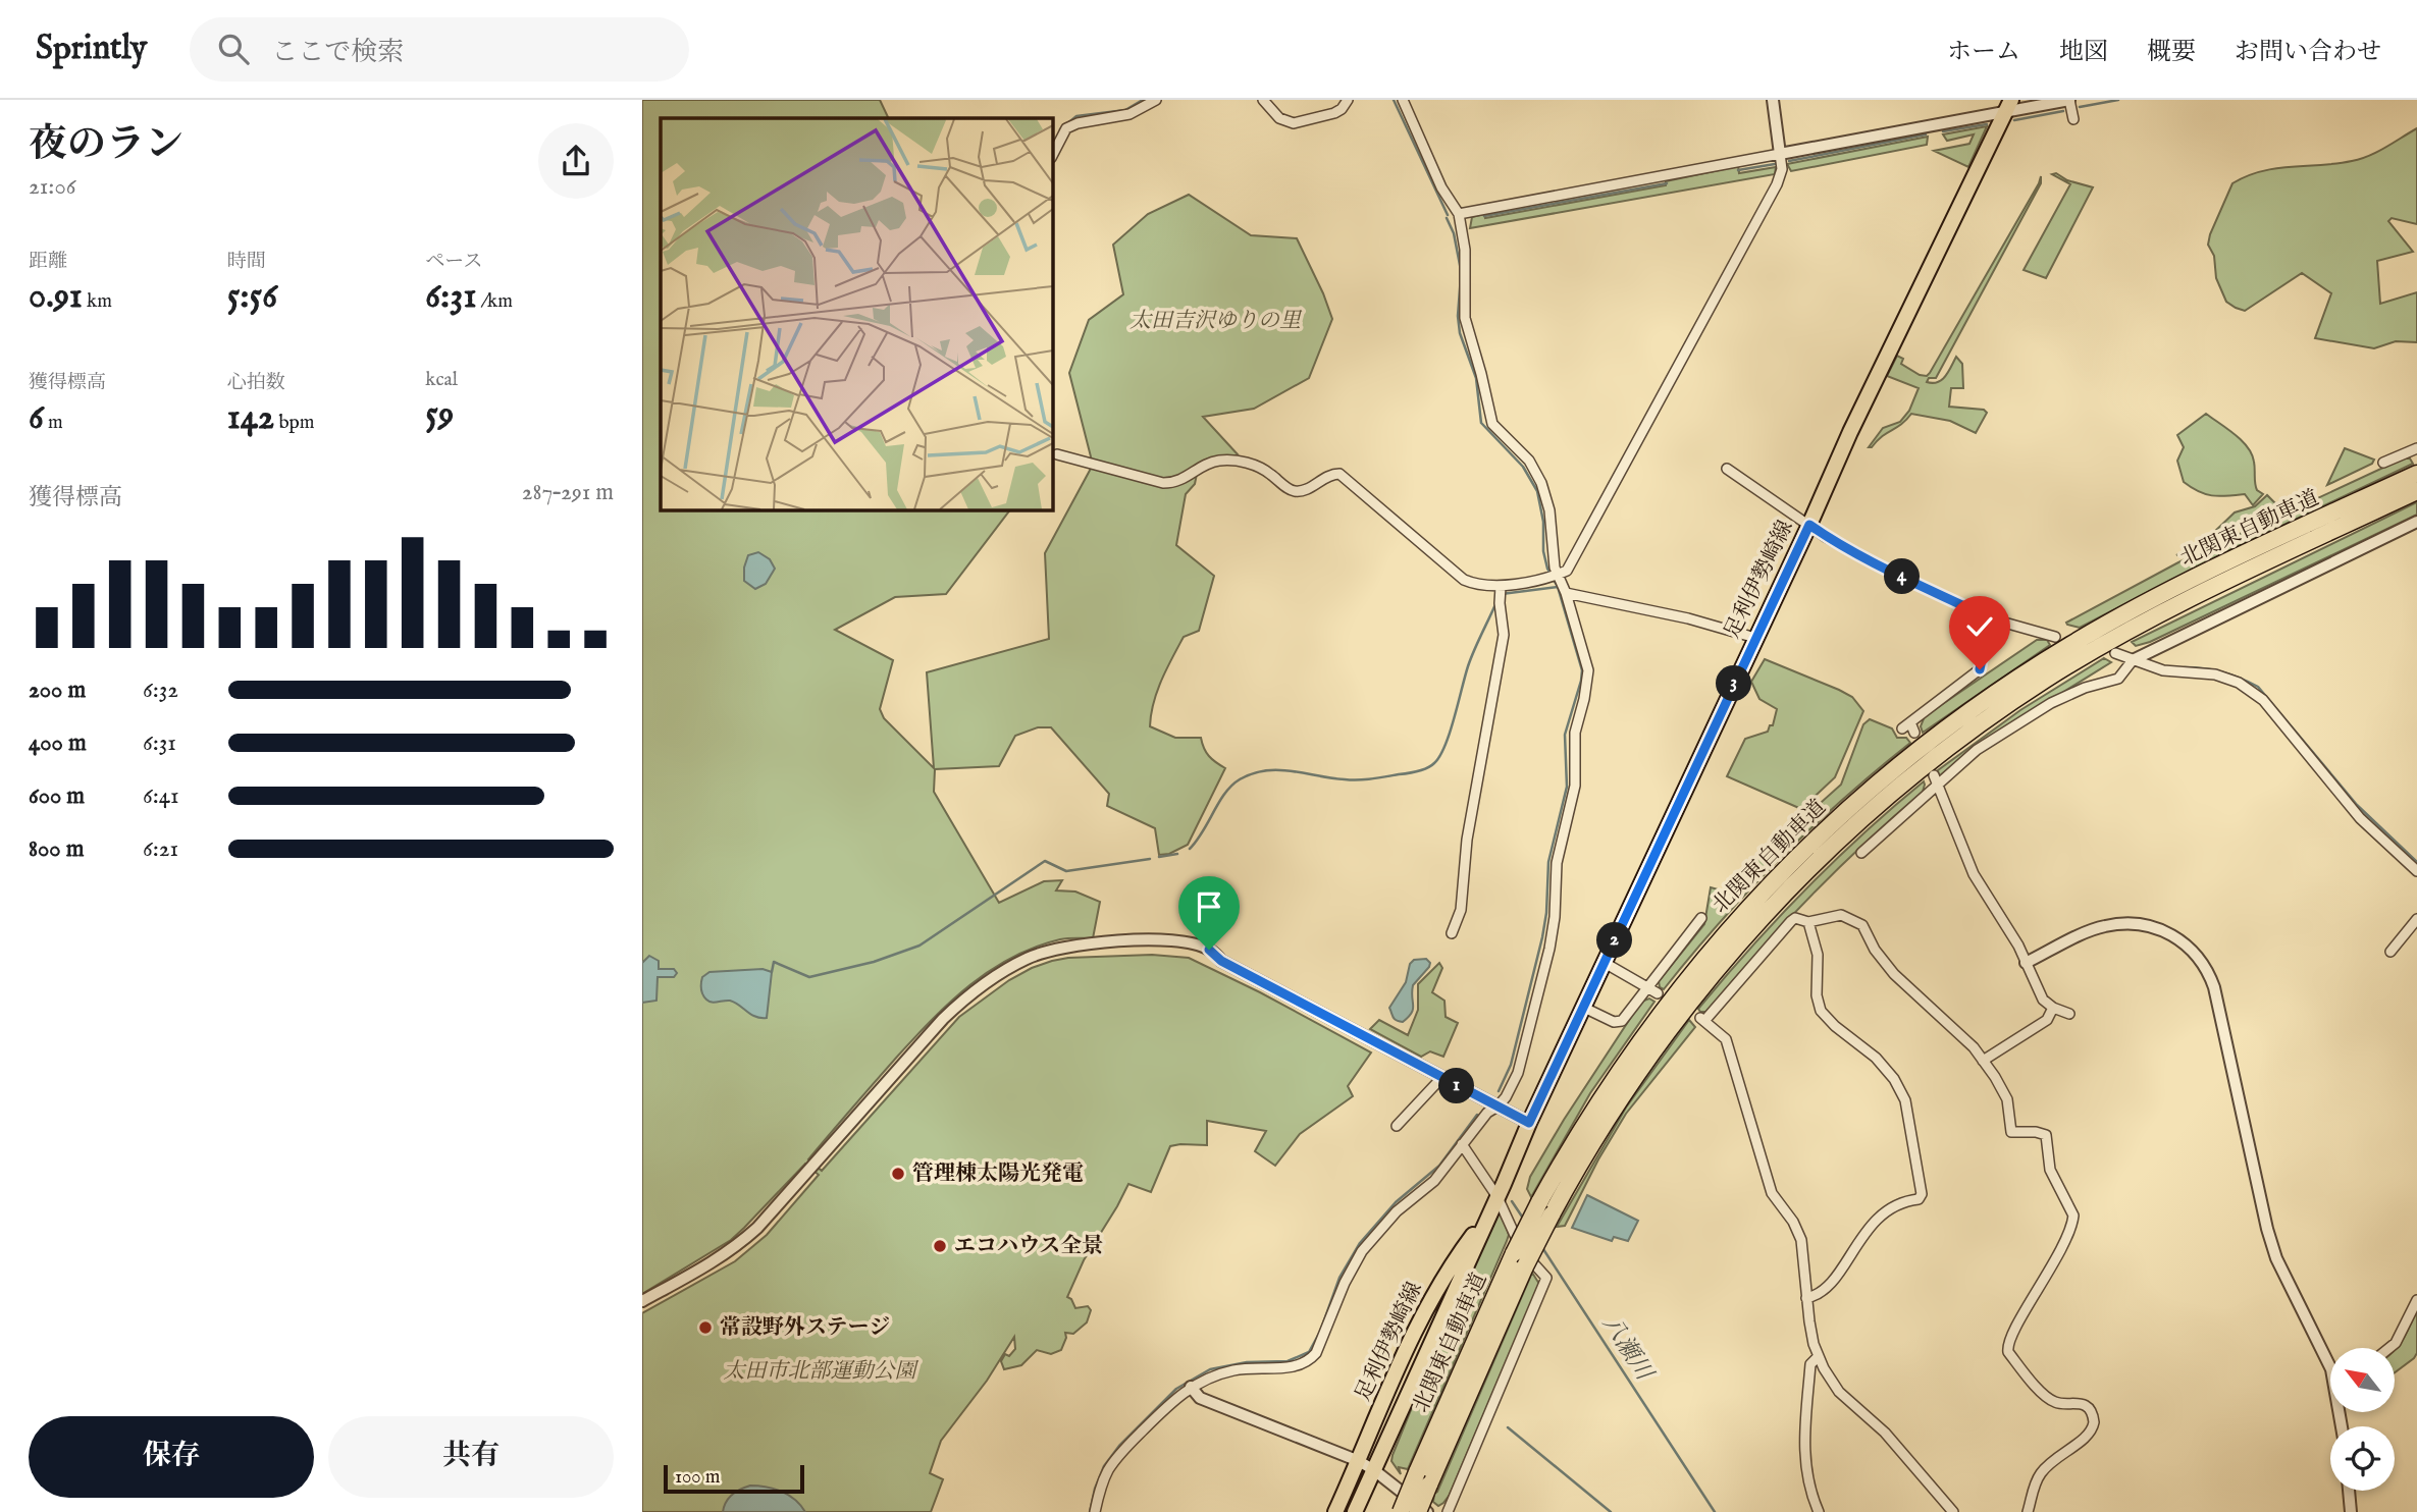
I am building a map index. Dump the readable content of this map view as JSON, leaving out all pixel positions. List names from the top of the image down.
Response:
{
  "streets": {
    "highway": ["北関東自動車道"],
    "main road": ["足利伊勢崎線"]
  },
  "water": ["八瀬川"],
  "parks": ["太田吉沢ゆりの里", "太田市北部運動公園"],
  "places": ["管理棟太陽光発電", "エコハウス全景", "常設野外ステージ"],
  "scale_bar": "100 m",
  "north": "top left",
  "page": {
    "header": "Sprintly",
    "search": "ここで検索",
    "nav": [
      "ホーム",
      "地図",
      "概要",
      "お問い合わせ"
    ],
    "heading": ["夜のラン", "21:06"],
    "stats": [
      ["距離", "0.91 km"],
      ["時間", "5:56"],
      ["ペース", "6:31 /km"],
      ["獲得標高", "6 m"],
      ["心拍数", "142 bpm"],
      ["kcal", "59"]
    ],
    "chart": ["獲得標高", "287–291 m"],
    "pins": [
      "4",
      "3",
      "2",
      "1"
    ],
    "list": [
      {
        "name": "200 m",
        "note": "6:32"
      },
      {
        "name": "400 m",
        "note": "6:31"
      },
      {
        "name": "600 m",
        "note": "6:41"
      },
      {
        "name": "800 m",
        "note": "6:21"
      }
    ],
    "buttons": ["保存", "共有"],
    "scale": "100 m"
  }
}
